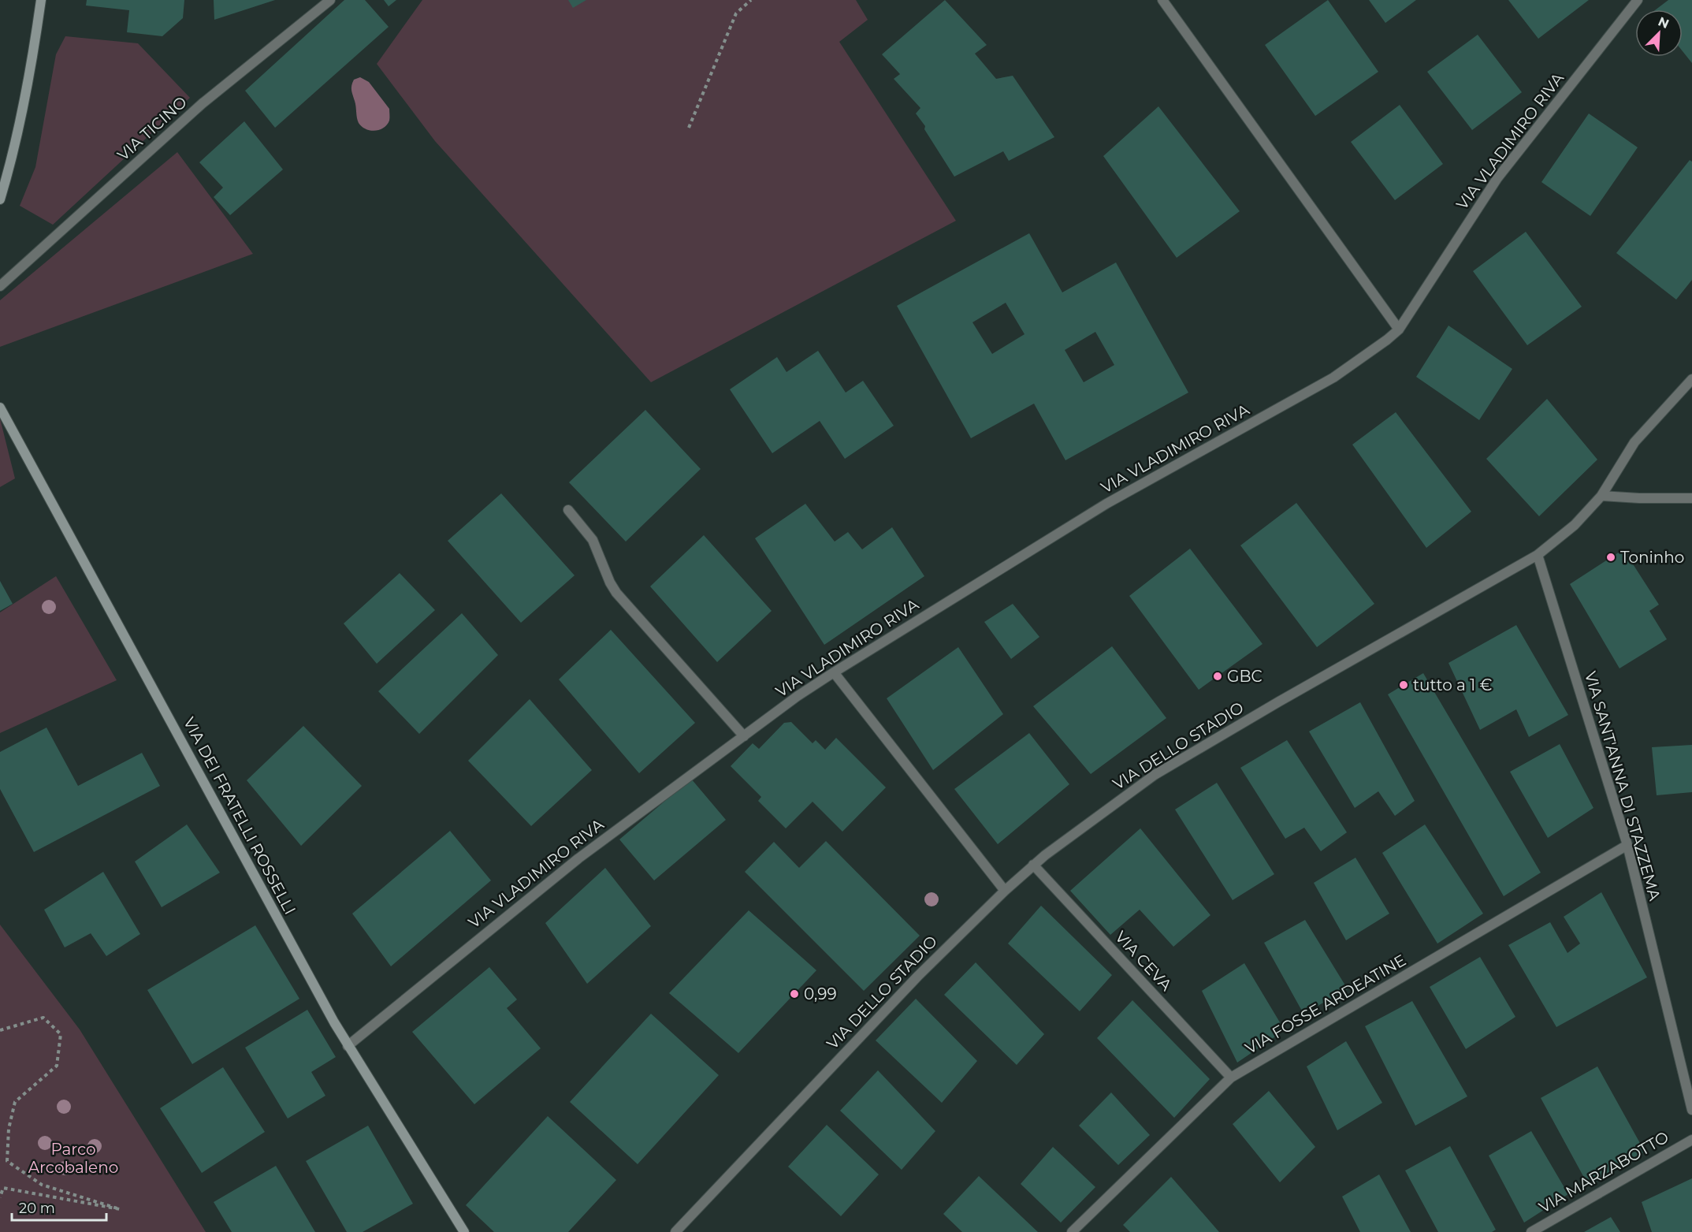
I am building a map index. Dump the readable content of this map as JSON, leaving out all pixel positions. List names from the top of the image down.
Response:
{
  "streets": {
    "street": [
      "VIA TICINO",
      "VIA VLADIMIRO RIVA",
      "VIA DELLO STADIO",
      "VIA SANT'ANNA DI STAZZEMA",
      "VIA DEI FRATELLI ROSSELLI",
      "VIA CEVA",
      "VIA FOSSE ARDEATINE",
      "VIA MARZABOTTO"
    ]
  },
  "crossings": [
    ["VIA VLADIMIRO RIVA", "VIA DEI FRATELLI ROSSELLI"],
    ["VIA DELLO STADIO", "VIA SANT'ANNA DI STAZZEMA"],
    ["VIA DELLO STADIO", "VIA CEVA"],
    ["VIA SANT'ANNA DI STAZZEMA", "VIA FOSSE ARDEATINE"],
    ["VIA CEVA", "VIA FOSSE ARDEATINE"]
  ],
  "parks": ["Parco Arcobaleno"],
  "places": [
    "Toninho",
    "GBC",
    "tutto a 1 €",
    "0,99"
  ],
  "scale_bar": "20 m",
  "north": "top right"
}
